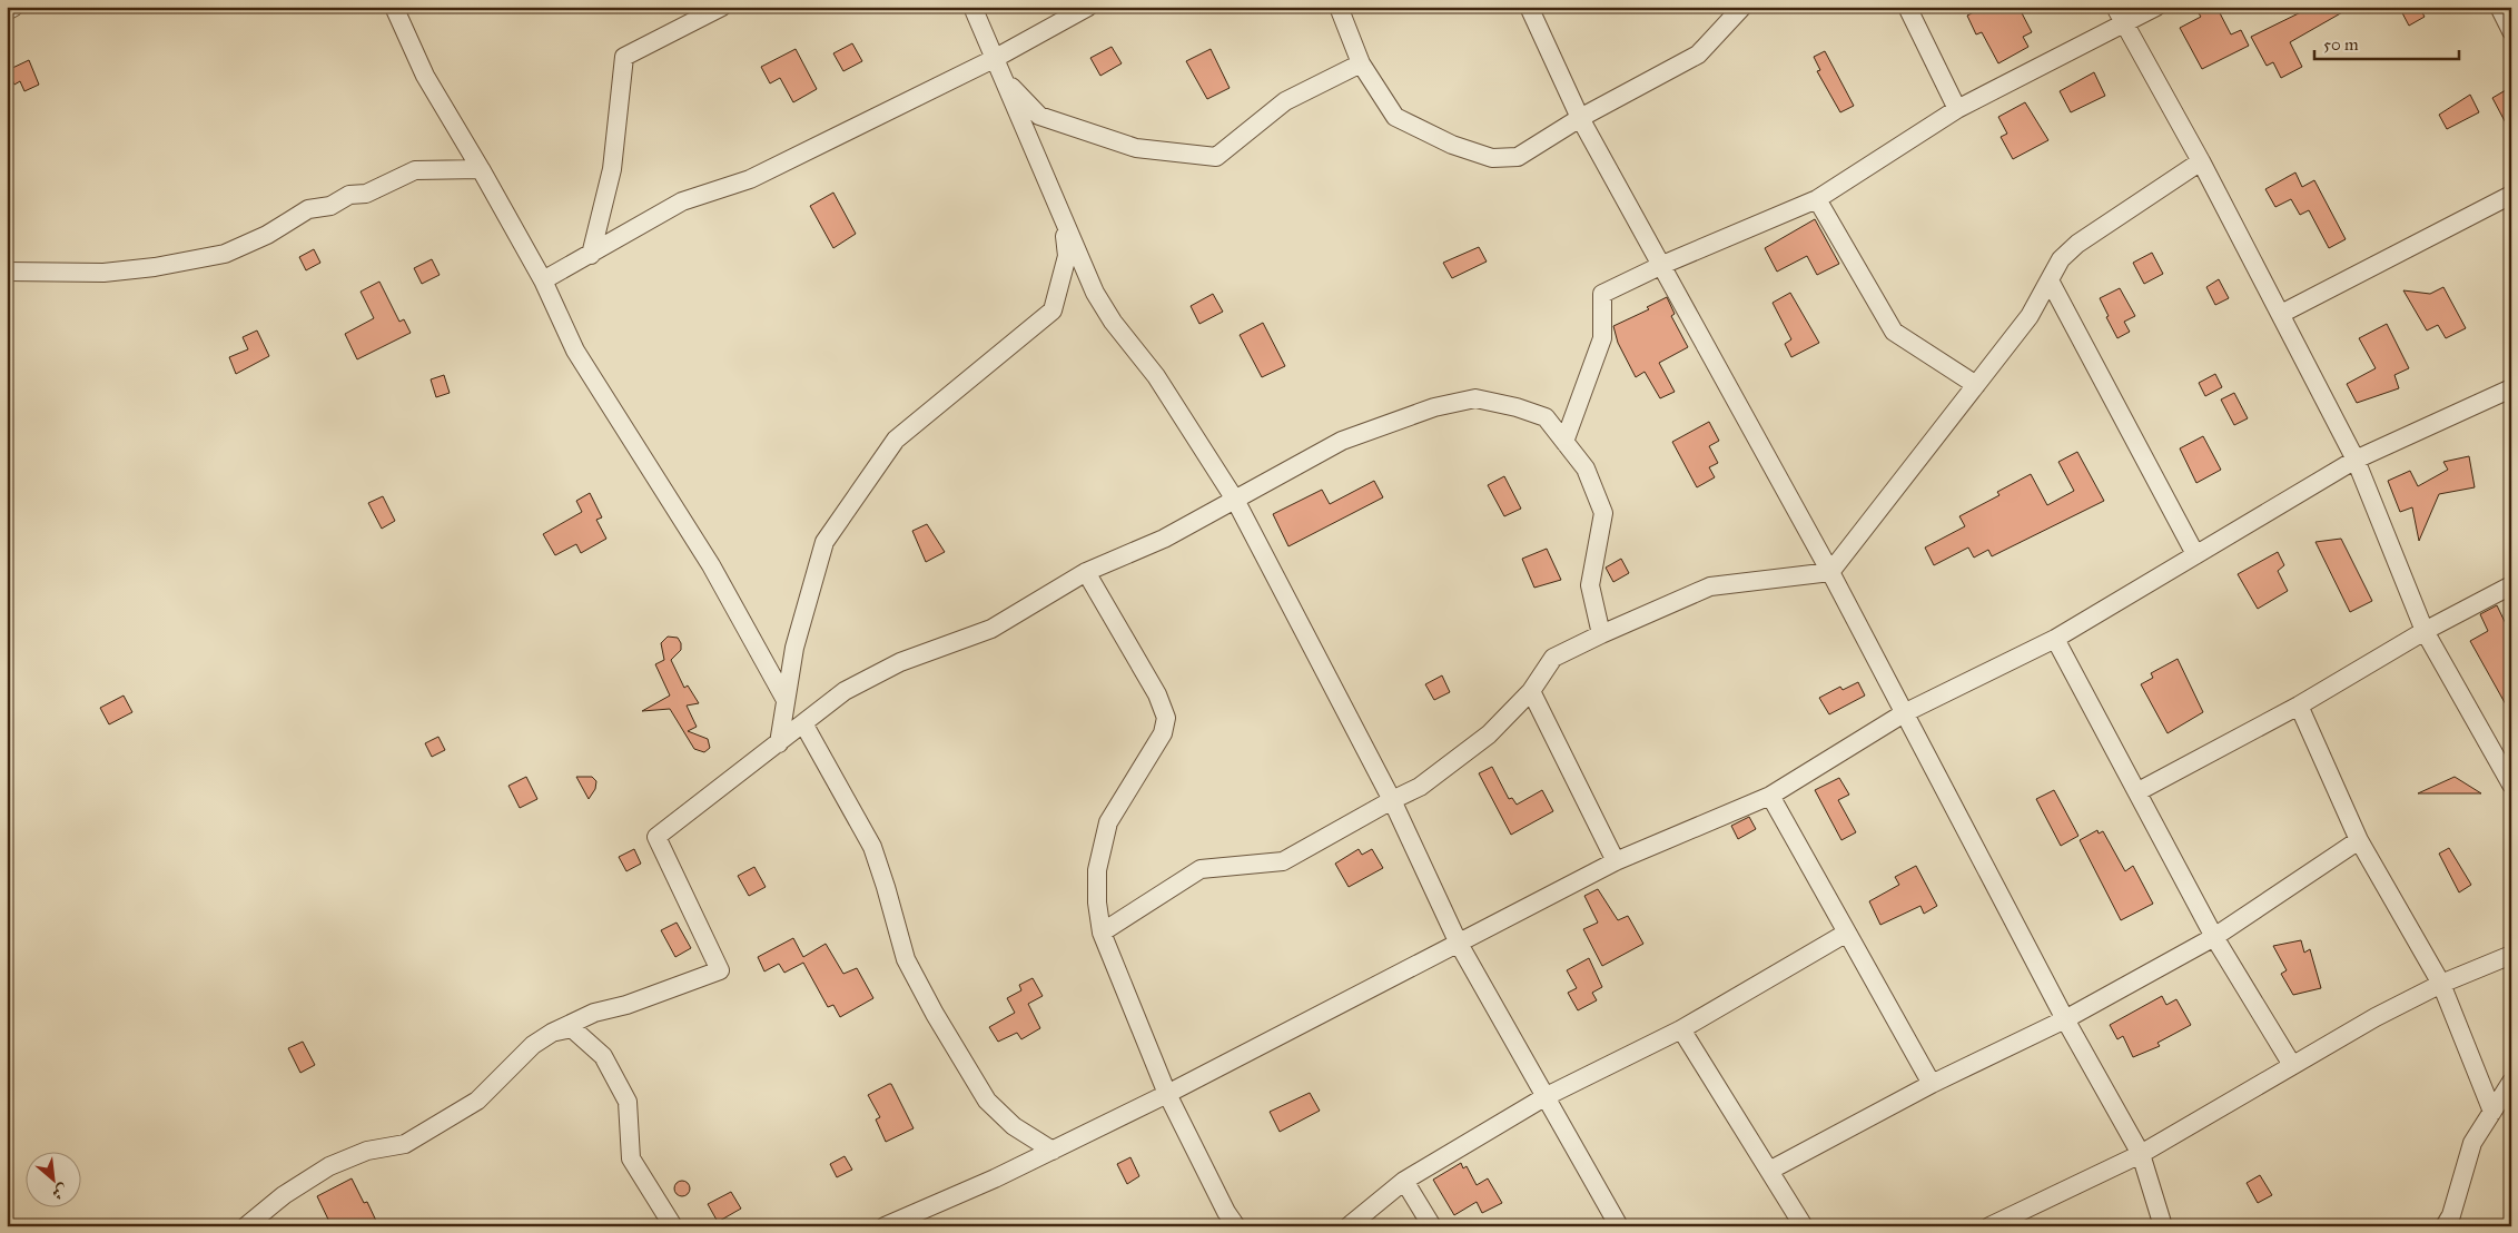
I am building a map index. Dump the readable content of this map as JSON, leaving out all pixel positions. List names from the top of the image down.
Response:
{
  "scale_bar": "50 m",
  "north": "bottom right"
}
